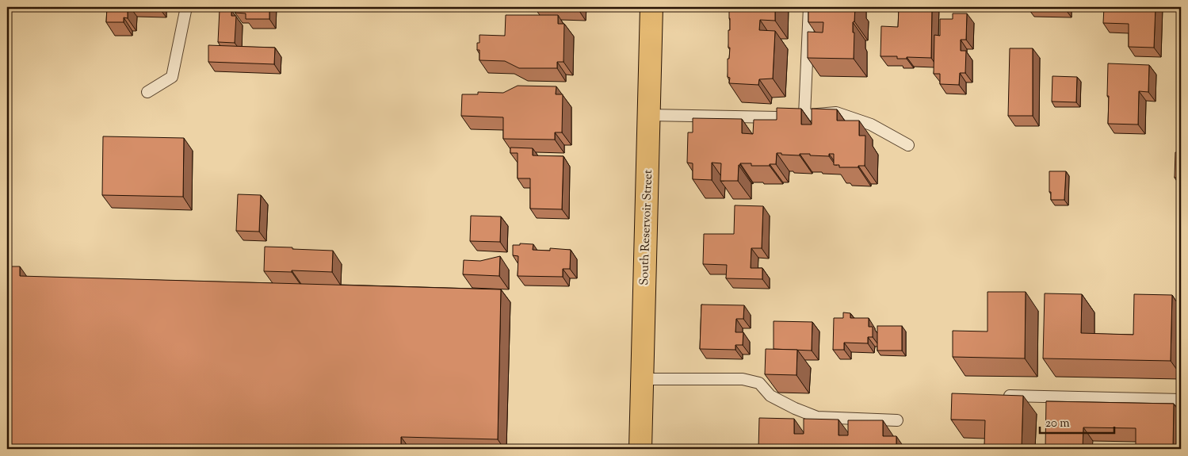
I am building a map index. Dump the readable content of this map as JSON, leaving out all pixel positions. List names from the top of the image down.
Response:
{
  "streets": {
    "main road": ["South Reservoir Street"]
  },
  "scale_bar": "20 m"
}
